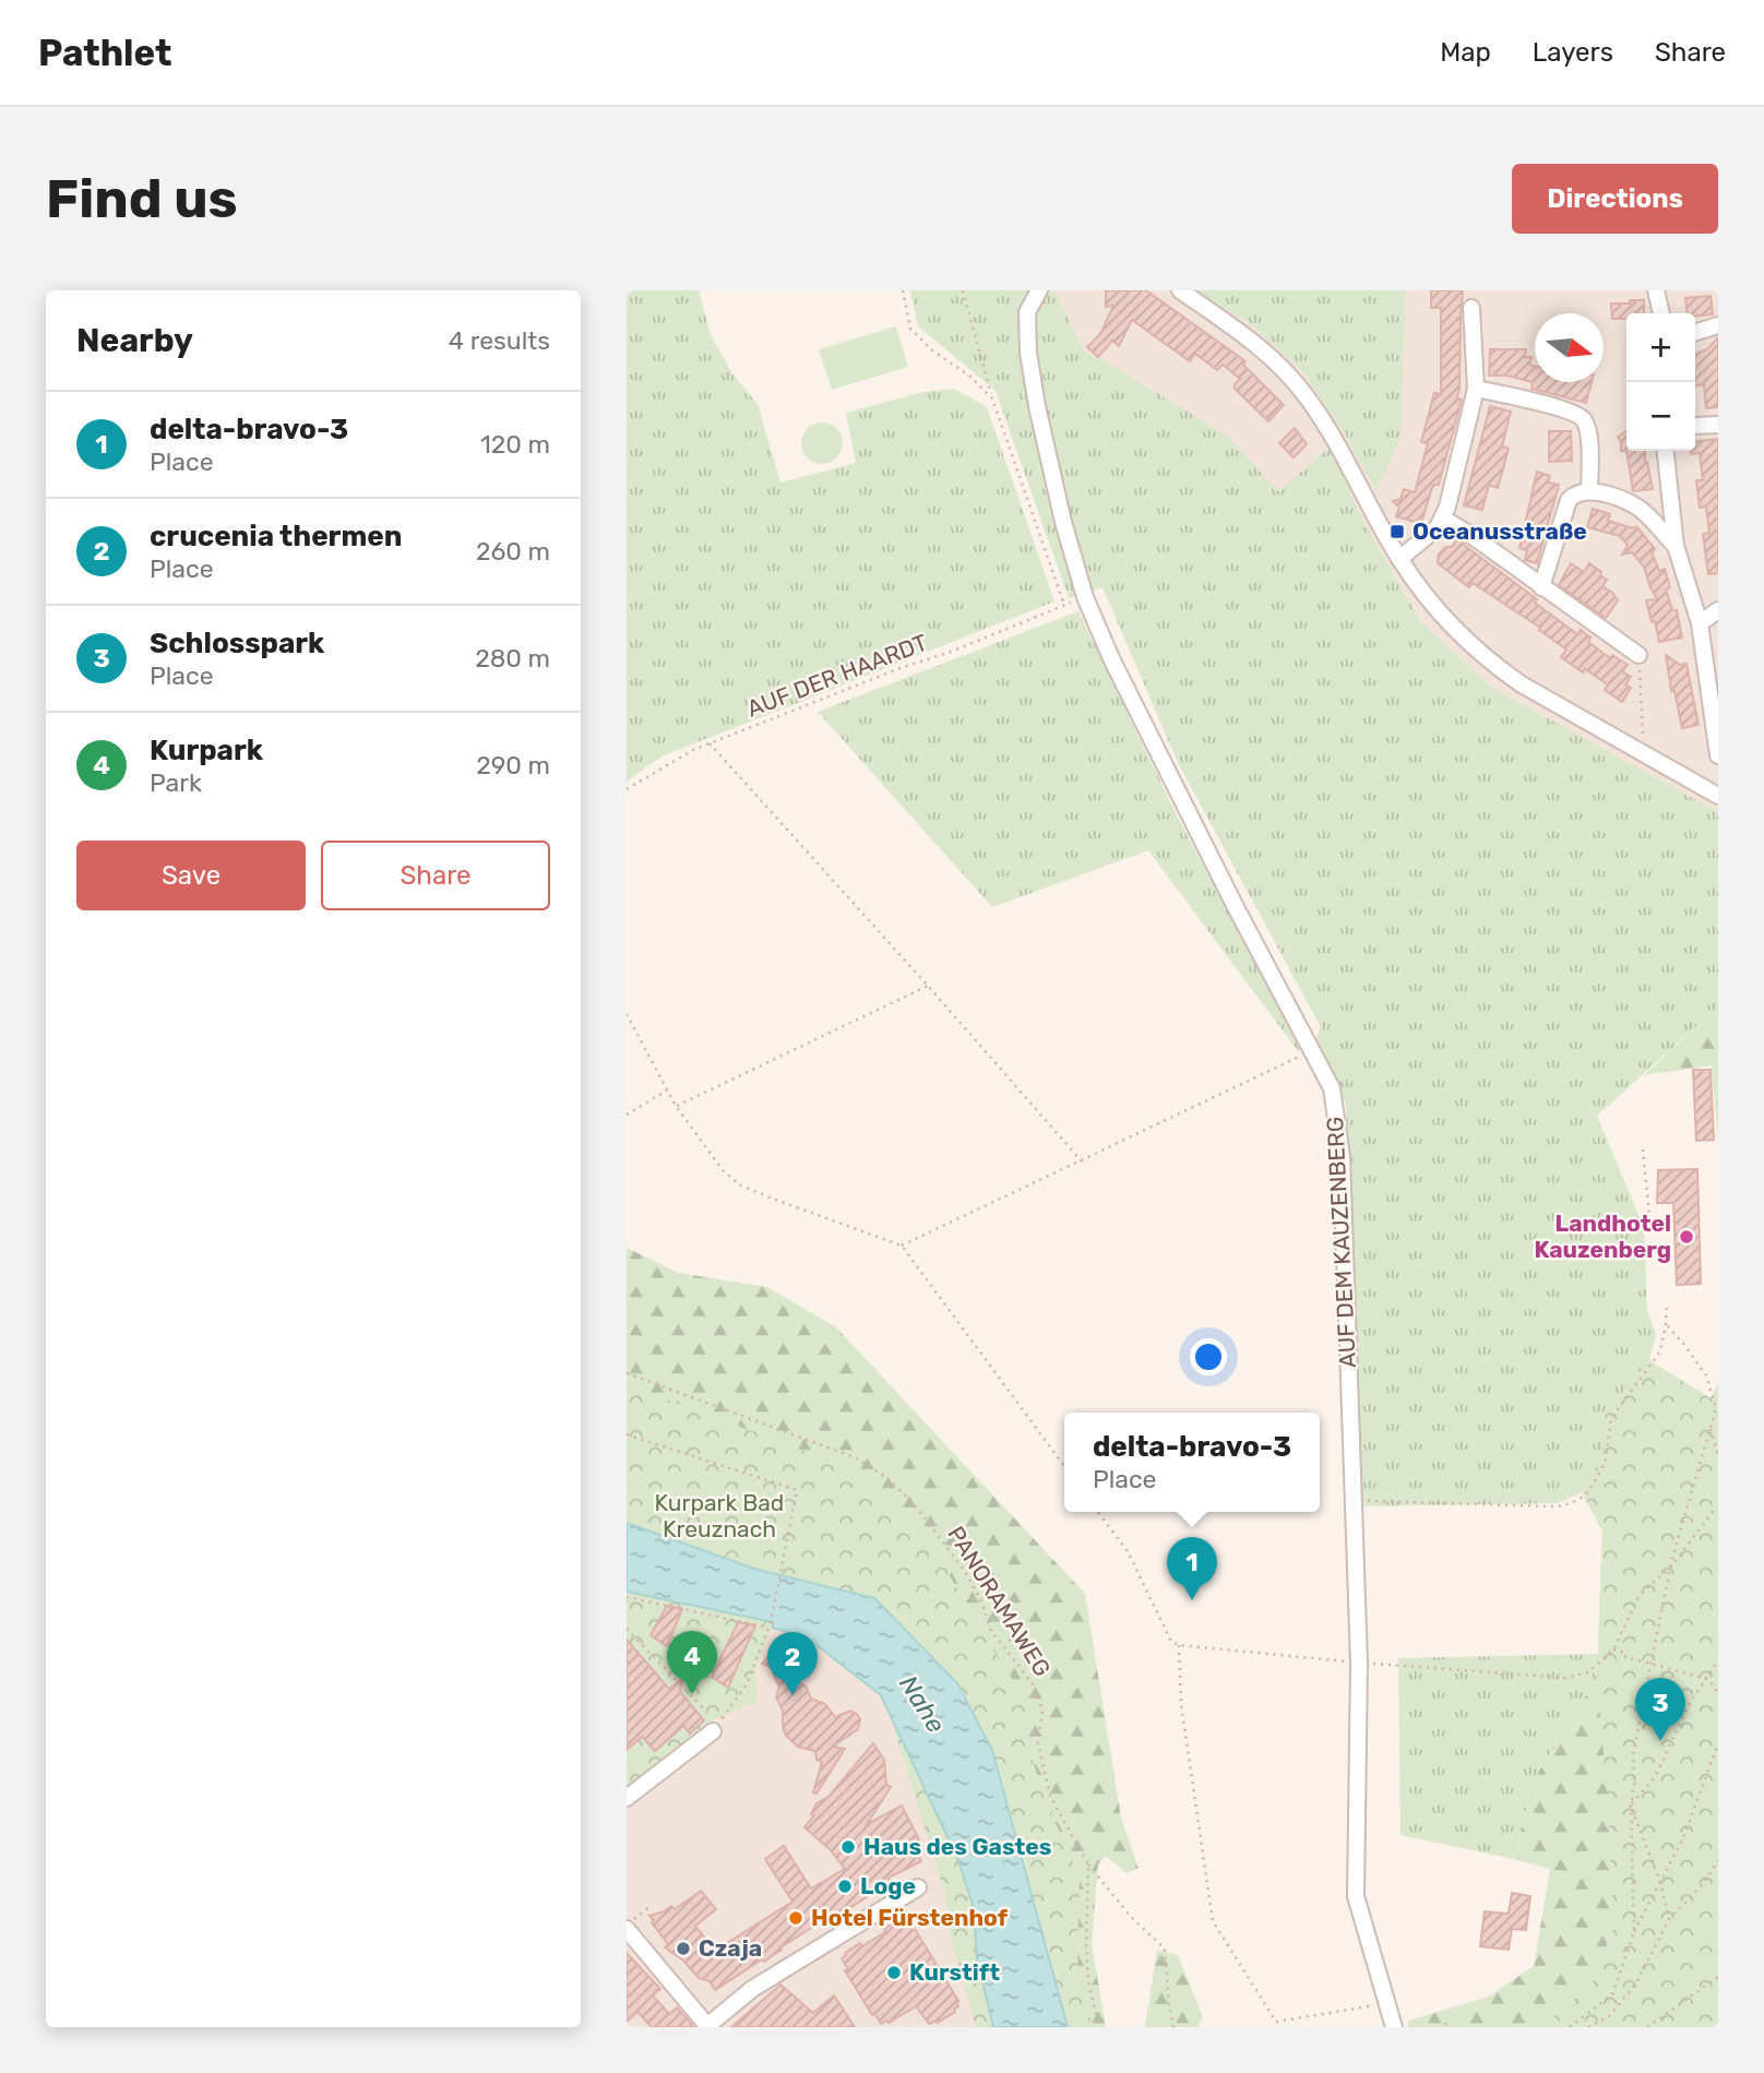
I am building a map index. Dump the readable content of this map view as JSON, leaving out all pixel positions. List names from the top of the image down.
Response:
{
  "streets": {
    "street": ["AUF DEM KAUZENBERG"],
    "path": ["AUF DER HAARDT", "PANORAMAWEG"]
  },
  "water": ["Nahe"],
  "parks": ["Kurpark Bad Kreuznach"],
  "places": {
    "transit": ["Oceanusstraße"],
    "other": [
      "Landhotel Kauzenberg",
      "Haus des Gastes",
      "Loge",
      "Hotel Fürstenhof",
      "Czaja",
      "Kurstift"
    ]
  },
  "north": "right",
  "page": {
    "header": "Pathlet",
    "nav": ["Map", "Layers", "Share"],
    "buttons": [
      "Directions",
      ["Save", "Share"]
    ],
    "title": "Find us",
    "heading": ["Nearby", "4 results"],
    "map_buttons": ["+", "−"],
    "list": [
      {
        "mark": "1",
        "name": "delta-bravo-3",
        "note": "Place",
        "value": "120 m"
      },
      {
        "mark": "2",
        "name": "crucenia thermen",
        "note": "Place",
        "value": "260 m"
      },
      {
        "mark": "3",
        "name": "Schlosspark",
        "note": "Place",
        "value": "280 m"
      },
      {
        "mark": "4",
        "name": "Kurpark",
        "note": "Park",
        "value": "290 m"
      }
    ],
    "popup": ["delta-bravo-3", "Place"],
    "pins": [
      "1",
      "4",
      "2",
      "3"
    ]
  }
}
